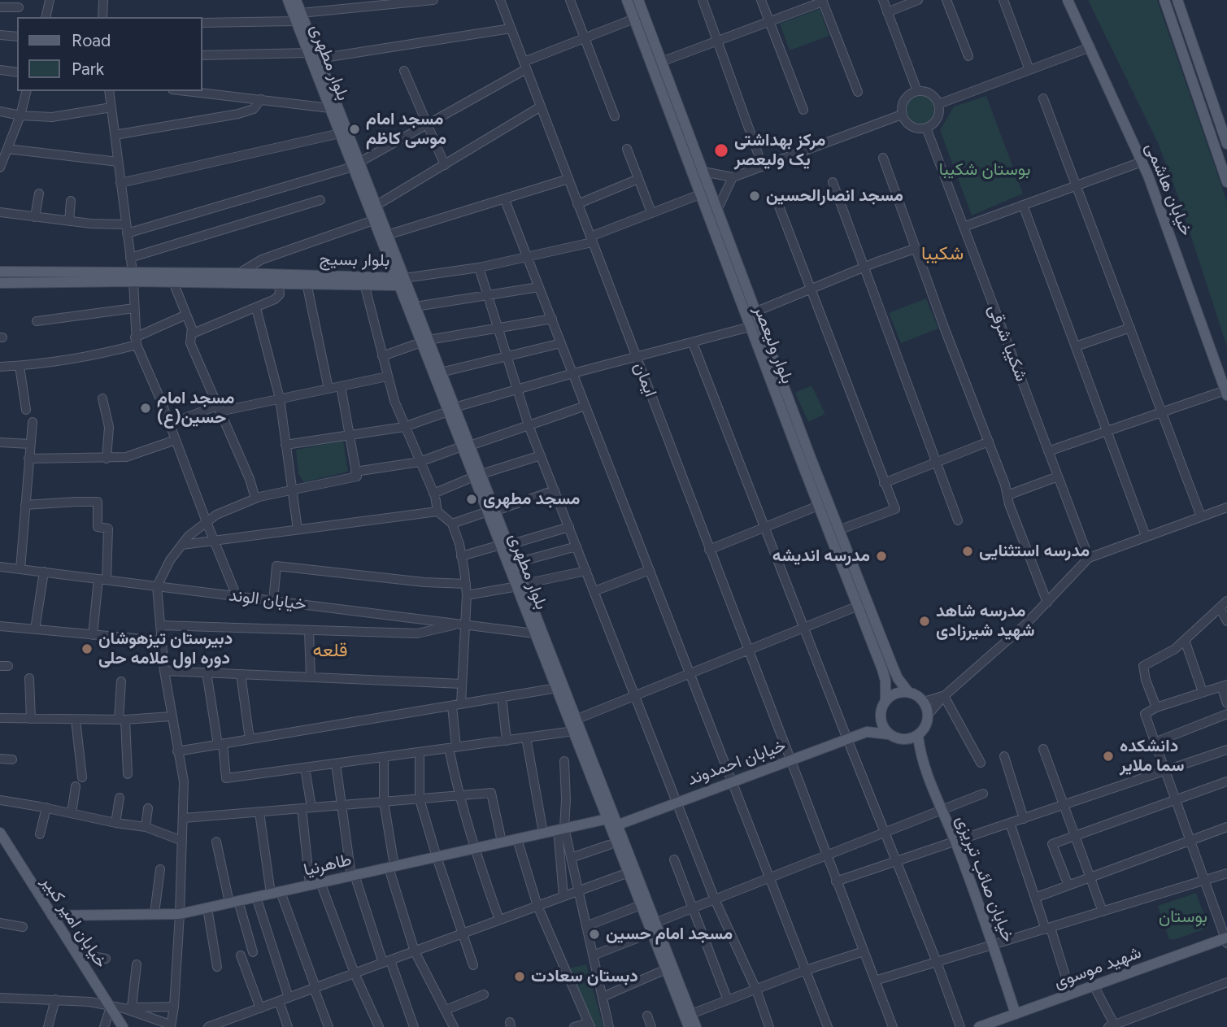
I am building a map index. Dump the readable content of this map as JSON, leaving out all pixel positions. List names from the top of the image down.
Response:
{
  "streets": {
    "main road": [
      "بلوار مطهری",
      "خیابان هاشمی",
      "بلوار بسیج",
      "بلوار ولیعصر",
      "خیابان احمدوند",
      "طاهرنیا",
      "خیابان صائب تبریزی",
      "خیابان امیر کبیر",
      "شهید موسوی"
    ],
    "street": ["شکیبا شرقی", "ایمان", "خیابان الوند"]
  },
  "crossings": [
    ["بلوار مطهری", "بلوار بسیج"],
    ["بلوار مطهری", "خیابان الوند"],
    ["بلوار مطهری", "خیابان احمدوند"],
    ["بلوار مطهری", "طاهرنیا"],
    ["ایمان", "خیابان احمدوند"],
    ["طاهرنیا", "خیابان امیر کبیر"],
    ["خیابان صائب تبریزی", "شهید موسوی"]
  ],
  "districts": ["شکیبا", "قلعه"],
  "parks": ["بوستان شکیبا", "بوستان"],
  "places": [
    "مسجد امام موسی کاظم",
    "مرکز بهداشتی یک ولیعصر",
    "مسجد انصارالحسین",
    "مسجد امام حسین(ع)",
    "مسجد مطهری",
    "مدرسه استثنایی",
    "مدرسه اندیشه",
    "مدرسه شاهد شهید شیرزادی",
    "دبیرستان تیزهوشان دوره اول علامه حلی",
    "دانشکده سما ملایر",
    "مسجد امام حسین",
    "دبستان سعادت"
  ],
  "legend": ["Road", "Park"]
}
